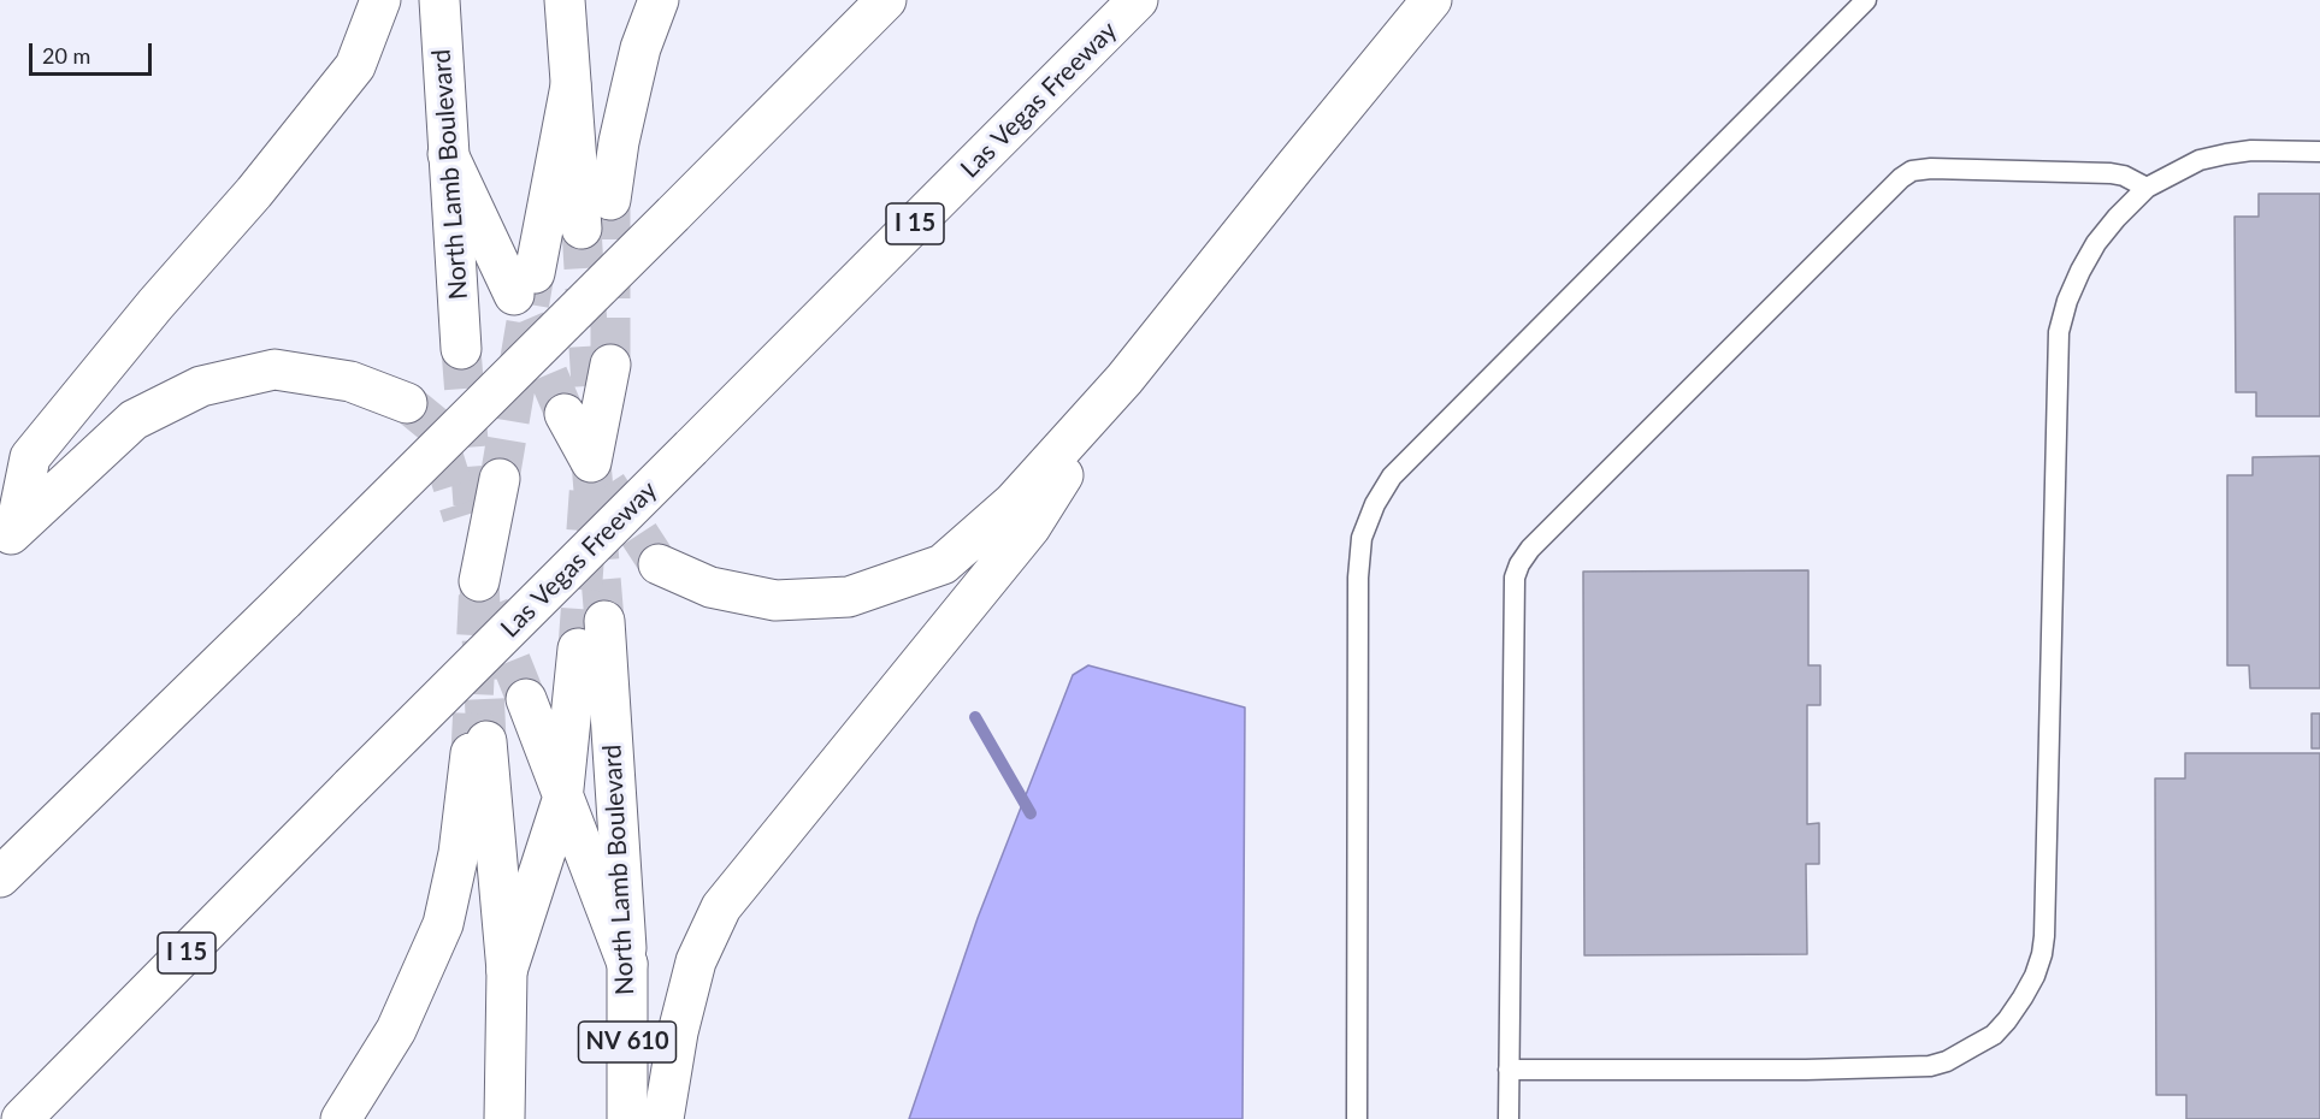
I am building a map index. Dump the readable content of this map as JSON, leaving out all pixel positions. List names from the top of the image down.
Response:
{
  "streets": {
    "main road": [
      "Las Vegas Freeway",
      "North Lamb Boulevard",
      "I 15",
      "NV 610"
    ]
  },
  "scale_bar": "20 m"
}
